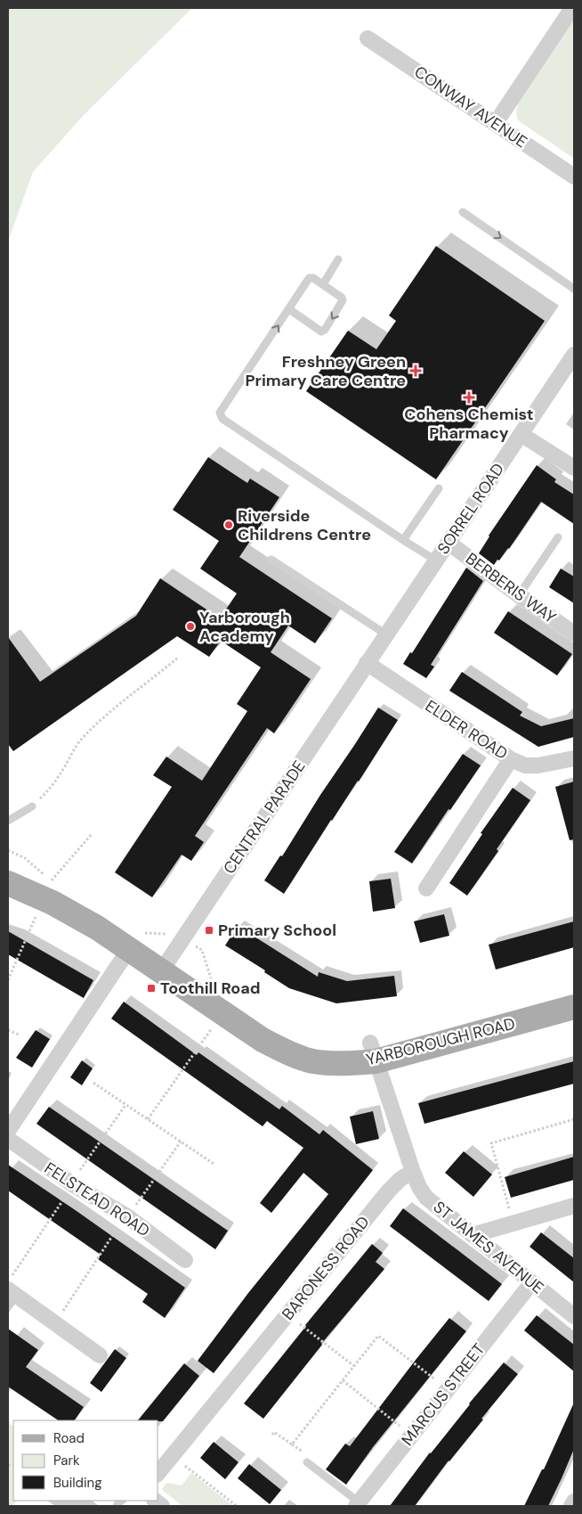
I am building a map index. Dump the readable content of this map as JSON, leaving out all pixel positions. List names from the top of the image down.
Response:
{
  "streets": {
    "main road": ["YARBOROUGH ROAD"],
    "street": [
      "CONWAY AVENUE",
      "SORREL ROAD",
      "BERBERIS WAY",
      "ELDER ROAD",
      "CENTRAL PARADE",
      "FELSTEAD ROAD",
      "ST JAMES AVENUE",
      "BARONESS ROAD",
      "MARCUS STREET"
    ]
  },
  "crossings": [
    ["SORREL ROAD", "BERBERIS WAY"],
    ["SORREL ROAD", "ELDER ROAD"],
    ["SORREL ROAD", "CENTRAL PARADE"],
    ["ELDER ROAD", "CENTRAL PARADE"],
    ["CENTRAL PARADE", "YARBOROUGH ROAD"],
    ["ST JAMES AVENUE", "BARONESS ROAD"],
    ["ST JAMES AVENUE", "MARCUS STREET"]
  ],
  "places": {
    "health": ["Freshney Green Primary Care Centre", "Cohens Chemist Pharmacy"],
    "other": ["Riverside Childrens Centre", "Yarborough Academy"],
    "transit": ["Primary School", "Toothill Road"]
  },
  "legend": ["Road", "Park", "Building"]
}
